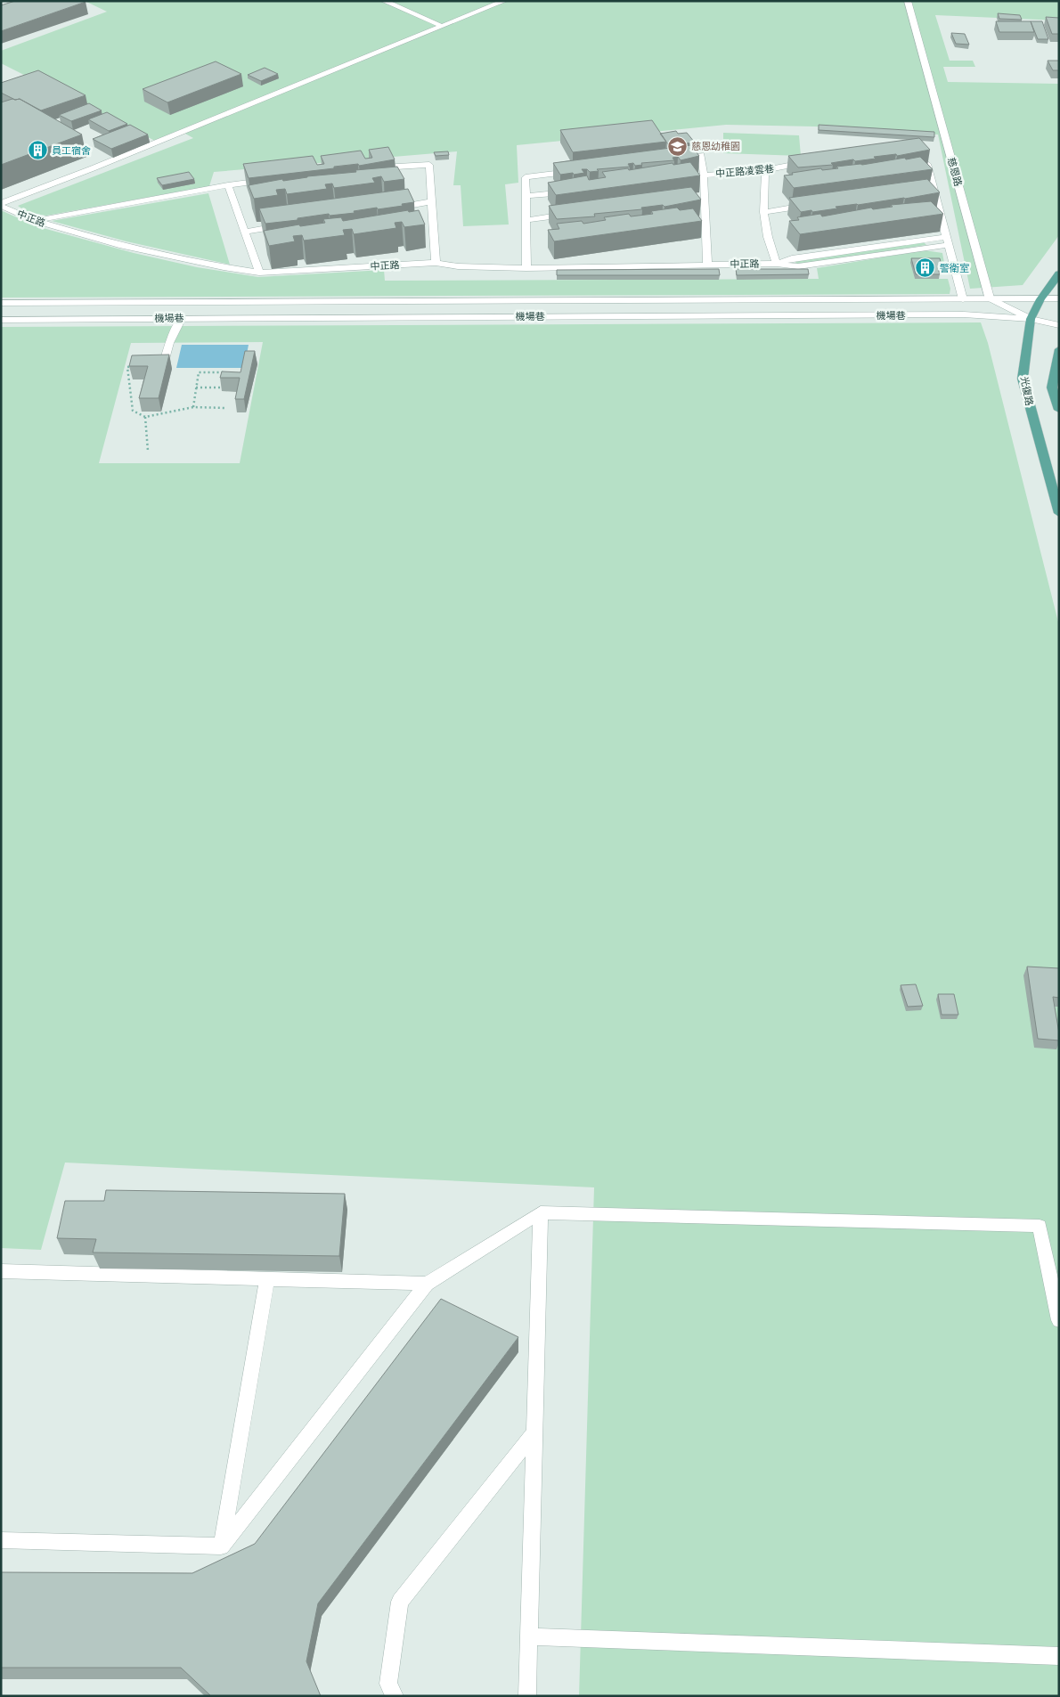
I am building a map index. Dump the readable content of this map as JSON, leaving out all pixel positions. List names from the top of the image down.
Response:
{
  "streets": {
    "main road": ["光復路"],
    "street": ["慈恩路", "機場巷"],
    "lane": ["中正路凌雲巷", "中正路"]
  },
  "crossings": [
    ["慈恩路", "機場巷"],
    ["機場巷", "光復路"]
  ],
  "places": {
    "school or university": ["慈恩幼稚園"],
    "building": ["員工宿舍", "警衛室"]
  }
}
